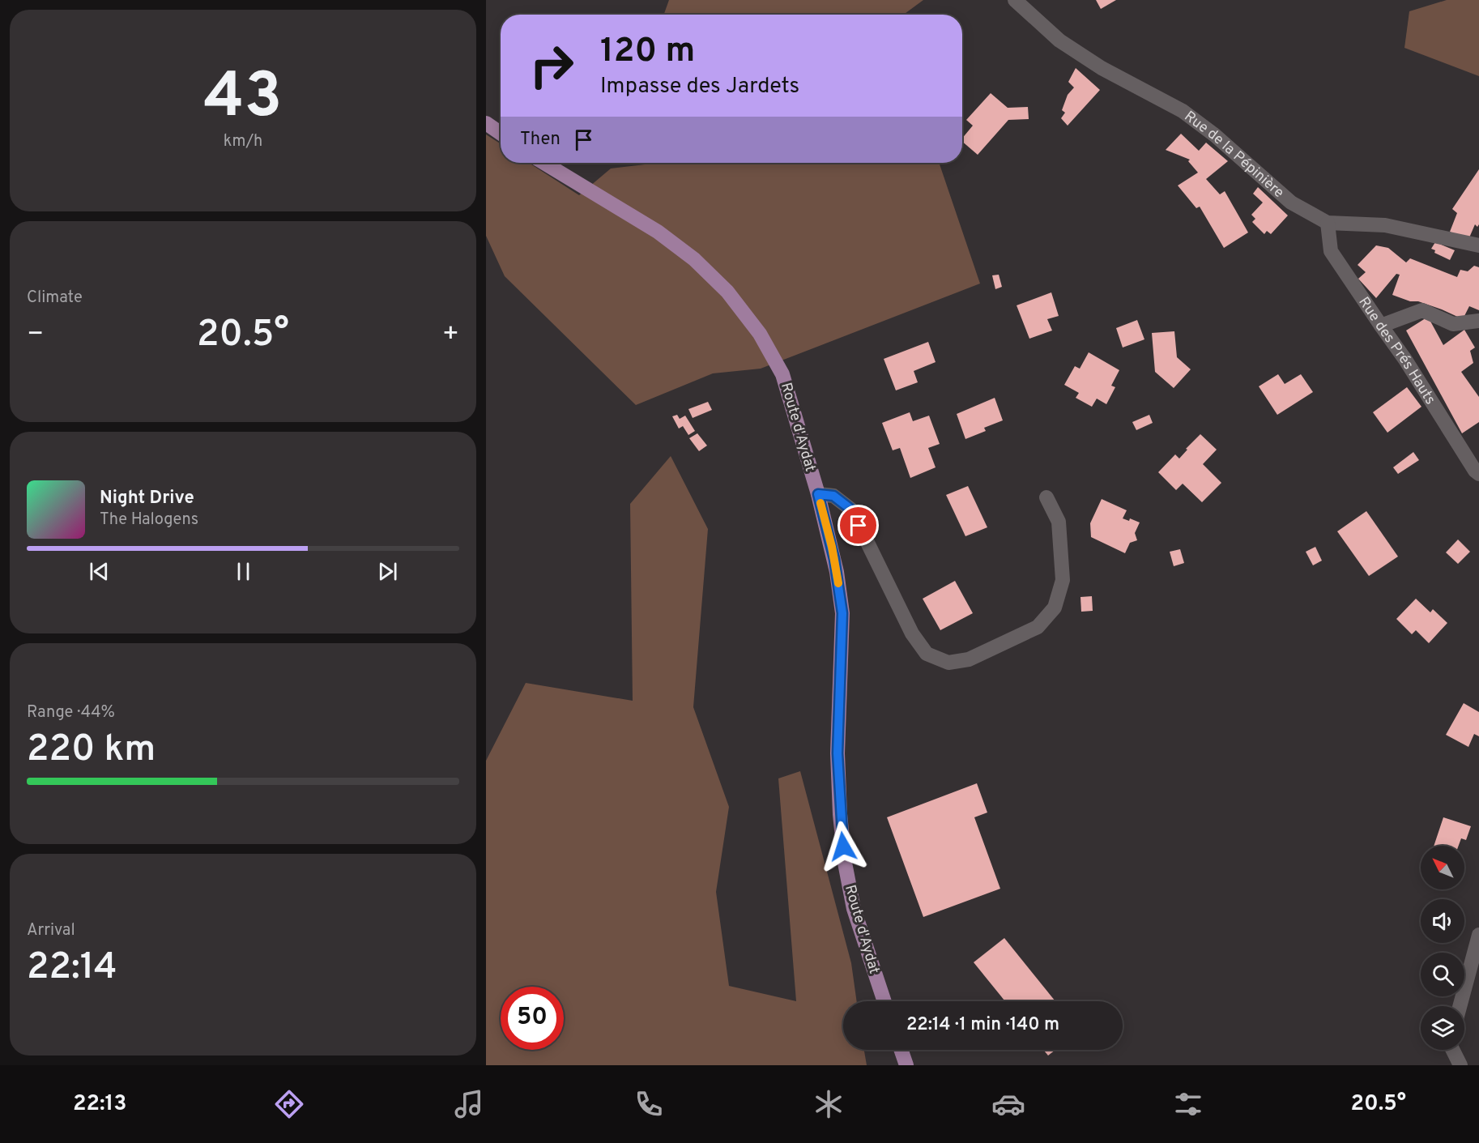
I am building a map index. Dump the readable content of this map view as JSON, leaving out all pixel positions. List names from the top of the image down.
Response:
{
  "streets": {
    "main road": ["Route d'Aydat"],
    "street": ["Rue de la Pépinière", "Rue des Prés Hauts"]
  },
  "crossings": [
    ["Rue de la Pépinière", "Rue des Prés Hauts"]
  ],
  "north": "top left",
  "page": {
    "tile": [
      ["43", "km/h"],
      "Climate",
      ["Range · 44%", "220 km"],
      ["Arrival", "22:14"]
    ],
    "turn": ["120 m", "Impasse des Jardets"],
    "then": "Then",
    "heat": ["−", "20.5°", "+"],
    "song": ["Night Drive", "The Halogens"],
    "limit": "50",
    "trip": "22:14 · 1 min · 140 m",
    "tabs": ["22:13", "20.5°"]
  }
}
